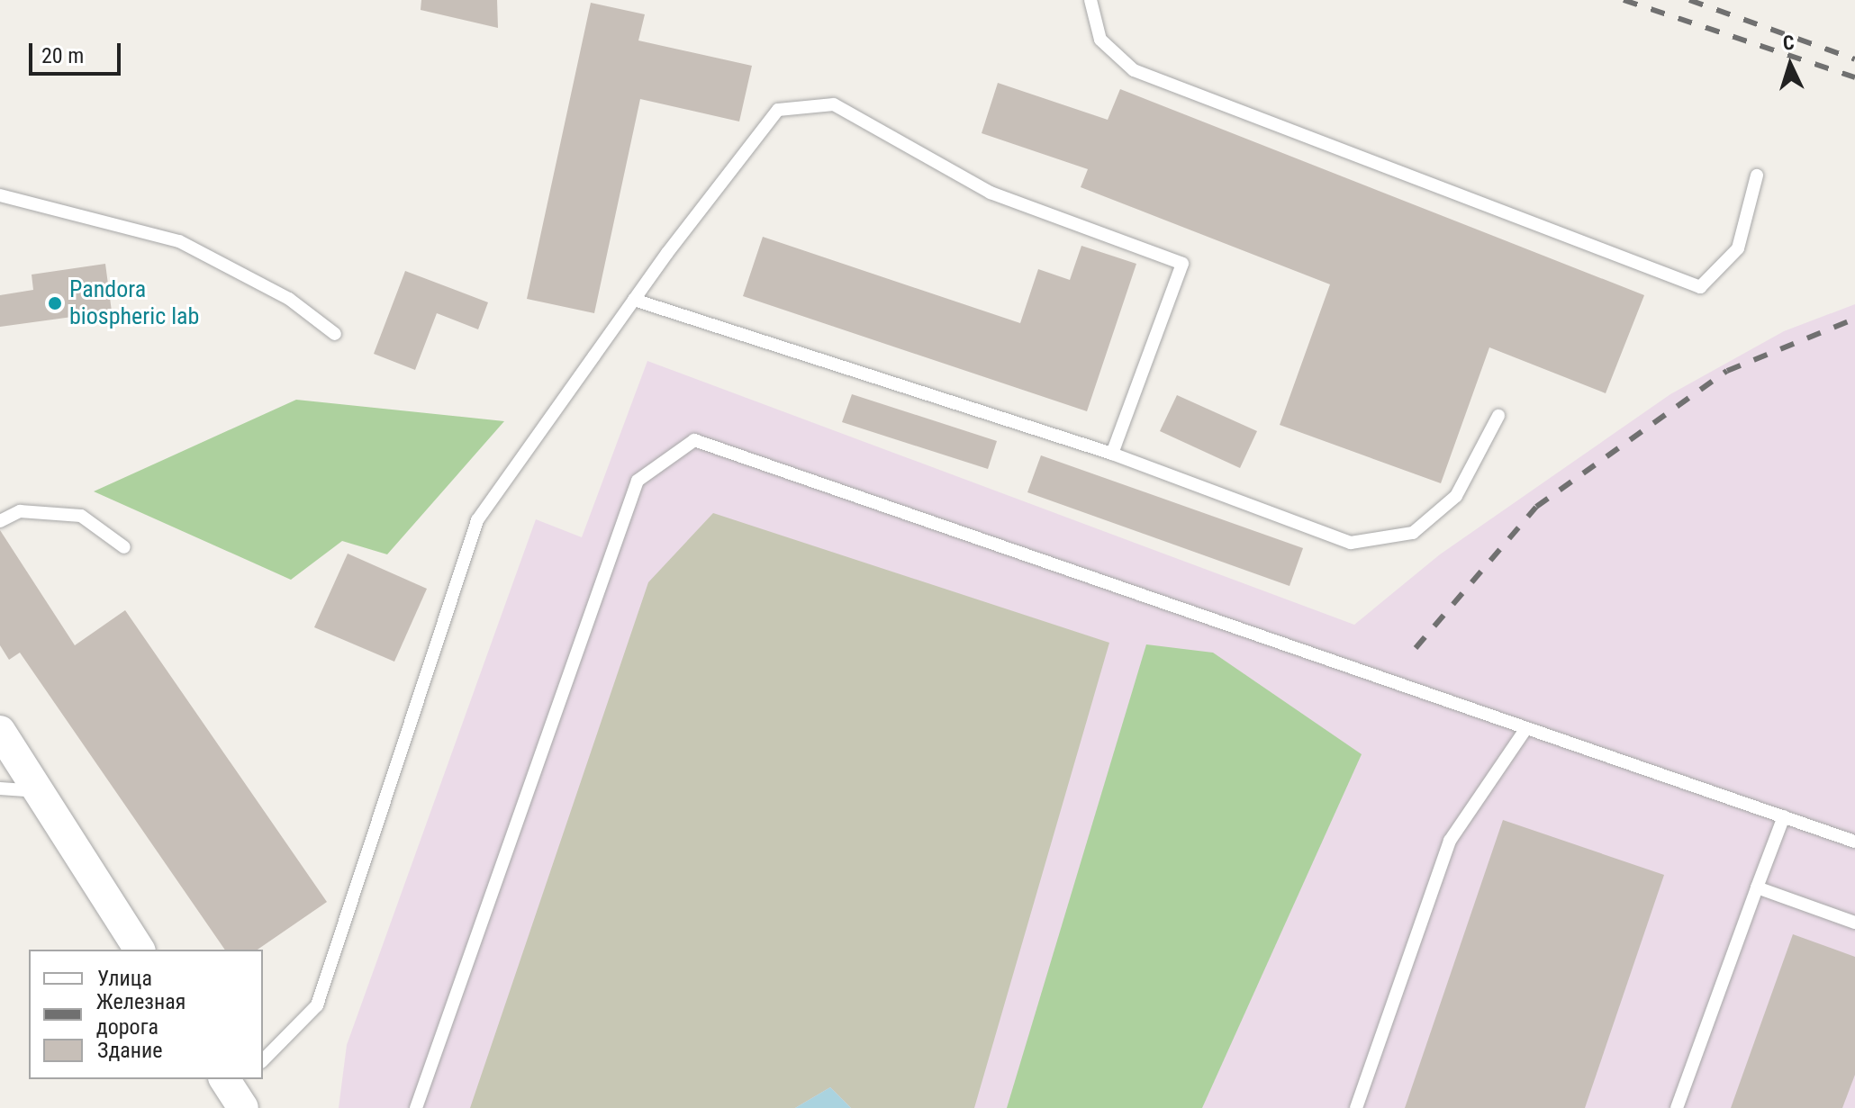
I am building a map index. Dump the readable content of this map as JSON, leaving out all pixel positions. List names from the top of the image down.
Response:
{
  "places": ["Pandora biospheric lab"],
  "legend": ["Улица", "Железная дорога", "Здание"],
  "scale_bar": "20 m",
  "north": "top"
}
